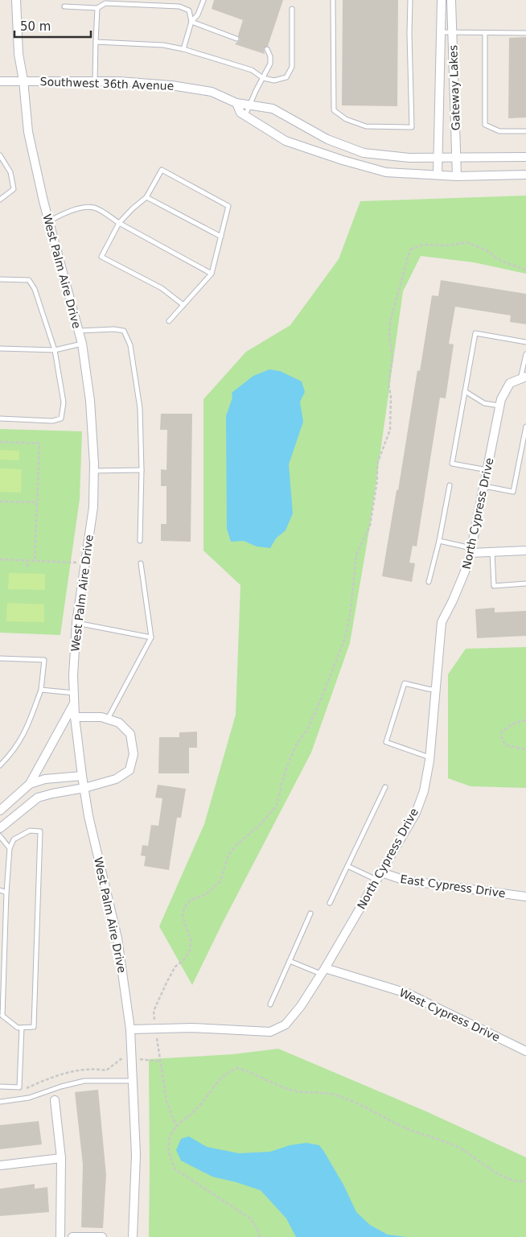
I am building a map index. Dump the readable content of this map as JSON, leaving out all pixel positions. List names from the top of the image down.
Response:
{
  "streets": {
    "street": [
      "Southwest 36th Avenue",
      "Gateway Lakes",
      "West Palm Aire Drive",
      "North Cypress Drive",
      "East Cypress Drive",
      "West Cypress Drive"
    ]
  },
  "crossings": [
    ["Southwest 36th Avenue", "Gateway Lakes"],
    ["Southwest 36th Avenue", "West Palm Aire Drive"],
    ["West Palm Aire Drive", "North Cypress Drive"],
    ["North Cypress Drive", "East Cypress Drive"],
    ["North Cypress Drive", "West Cypress Drive"]
  ],
  "scale_bar": "50 m"
}
